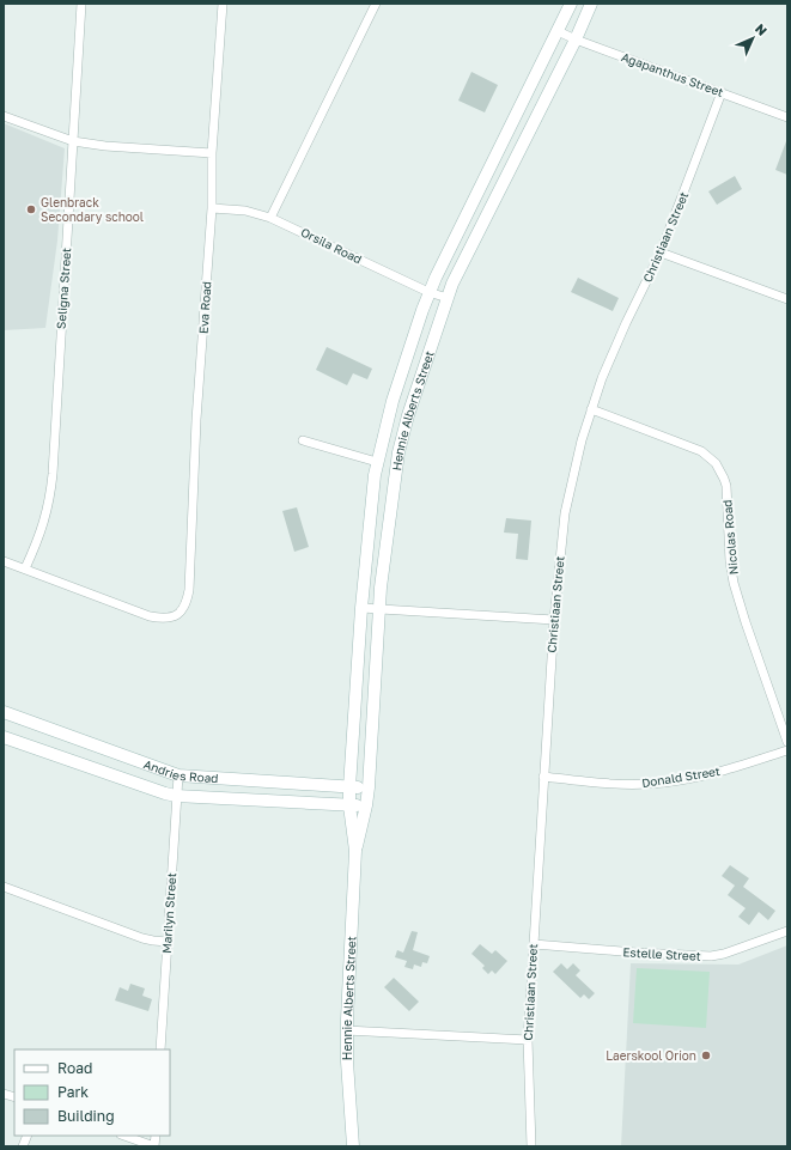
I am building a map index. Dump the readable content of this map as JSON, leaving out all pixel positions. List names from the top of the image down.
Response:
{
  "streets": {
    "street": [
      "Agapanthus Street",
      "Christiaan Street",
      "Orsila Road",
      "Seligna Street",
      "Eva Road",
      "Hennie Alberts Street",
      "Nicolas Road",
      "Andries Road",
      "Donald Street",
      "Marilyn Street",
      "Estelle Street"
    ]
  },
  "crossings": [
    ["Agapanthus Street", "Christiaan Street"],
    ["Agapanthus Street", "Hennie Alberts Street"],
    ["Christiaan Street", "Nicolas Road"],
    ["Christiaan Street", "Donald Street"],
    ["Christiaan Street", "Estelle Street"],
    ["Orsila Road", "Eva Road"],
    ["Orsila Road", "Hennie Alberts Street"],
    ["Seligna Street", "Eva Road"],
    ["Hennie Alberts Street", "Andries Road"],
    ["Andries Road", "Marilyn Street"]
  ],
  "places": ["Glenbrack Secondary school", "Laerskool Orion"],
  "legend": ["Road", "Park", "Building"],
  "north": "top right"
}
